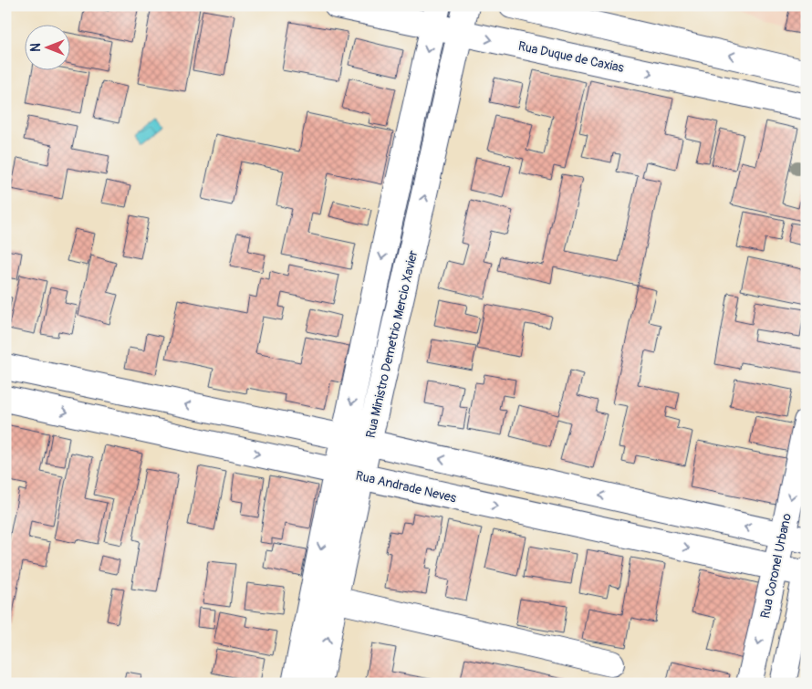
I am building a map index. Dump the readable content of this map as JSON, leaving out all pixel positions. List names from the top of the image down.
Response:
{
  "streets": {
    "street": [
      "Rua Duque de Caxias",
      "Rua Ministro Demetrio Mercio Xavier",
      "Rua Andrade Neves",
      "Rua Coronel Urbano"
    ]
  },
  "crossings": [
    ["Rua Duque de Caxias", "Rua Ministro Demetrio Mercio Xavier"],
    ["Rua Ministro Demetrio Mercio Xavier", "Rua Andrade Neves"],
    ["Rua Andrade Neves", "Rua Coronel Urbano"]
  ],
  "north": "left"
}
